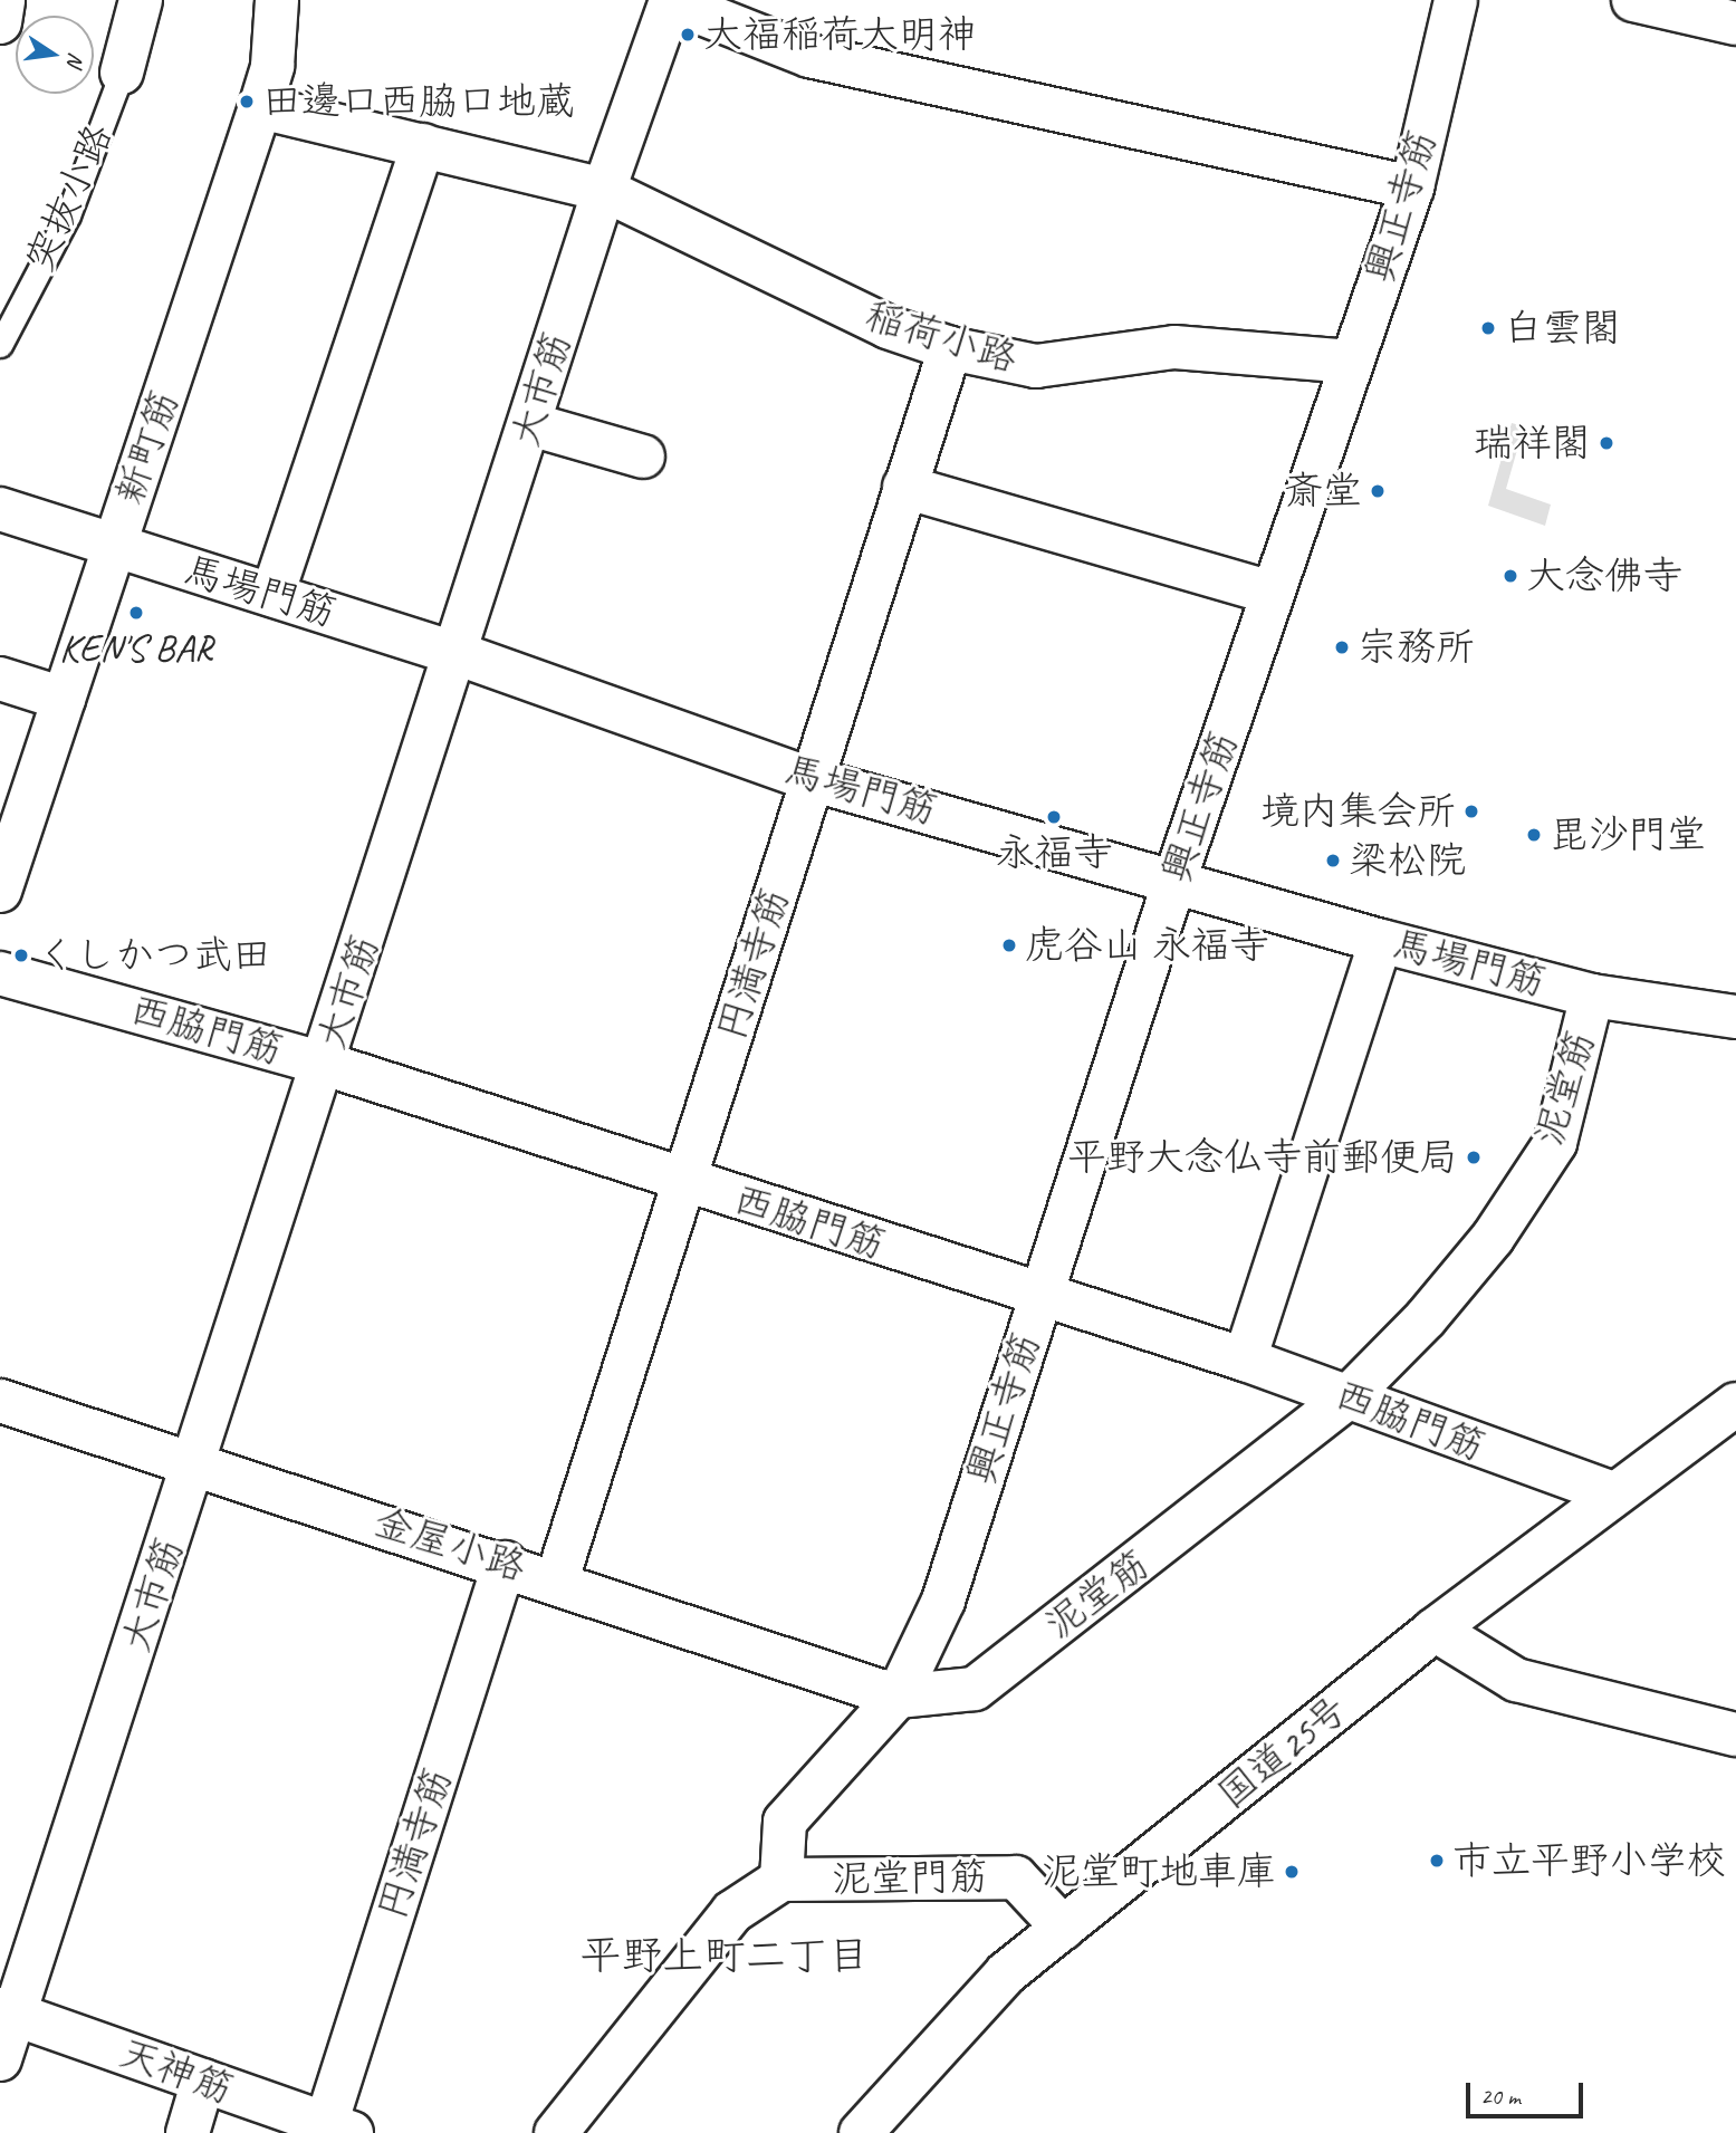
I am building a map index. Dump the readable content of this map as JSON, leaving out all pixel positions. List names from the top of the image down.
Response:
{
  "streets": {
    "main road": [
      "突抜小路",
      "興正寺筋",
      "稲荷小路",
      "大市筋",
      "新町筋",
      "馬場門筋",
      "円満寺筋",
      "西脇門筋",
      "泥堂筋",
      "金屋小路",
      "国道25号",
      "泥堂門筋",
      "天神筋"
    ]
  },
  "crossings": [
    ["興正寺筋", "稲荷小路"],
    ["興正寺筋", "大市筋"],
    ["興正寺筋", "馬場門筋"],
    ["興正寺筋", "西脇門筋"],
    ["興正寺筋", "泥堂筋"],
    ["興正寺筋", "金屋小路"],
    ["稲荷小路", "大市筋"],
    ["稲荷小路", "新町筋"],
    ["稲荷小路", "円満寺筋"],
    ["大市筋", "馬場門筋"],
    ["大市筋", "西脇門筋"],
    ["大市筋", "金屋小路"],
    ["大市筋", "天神筋"],
    ["新町筋", "馬場門筋"],
    ["馬場門筋", "円満寺筋"],
    ["馬場門筋", "泥堂筋"],
    ["円満寺筋", "西脇門筋"],
    ["円満寺筋", "金屋小路"],
    ["円満寺筋", "天神筋"],
    ["西脇門筋", "泥堂筋"],
    ["西脇門筋", "国道25号"],
    ["泥堂筋", "金屋小路"],
    ["国道25号", "泥堂門筋"]
  ],
  "districts": ["平野上町二丁目"],
  "places": [
    "大福稲荷大明神",
    "田邊口西脇口地蔵",
    "白雲閣",
    "瑞祥閣",
    "斎堂",
    "大念佛寺",
    "KEN'S BAR",
    "宗務所",
    "境内集会所",
    "永福寺",
    "毘沙門堂",
    "梁松院",
    "虎谷山 永福寺",
    "くしかつ武田",
    "平野大念仏寺前郵便局",
    "市立平野小学校",
    "泥堂町地車庫"
  ],
  "scale_bar": "20 m",
  "north": "right"
}
